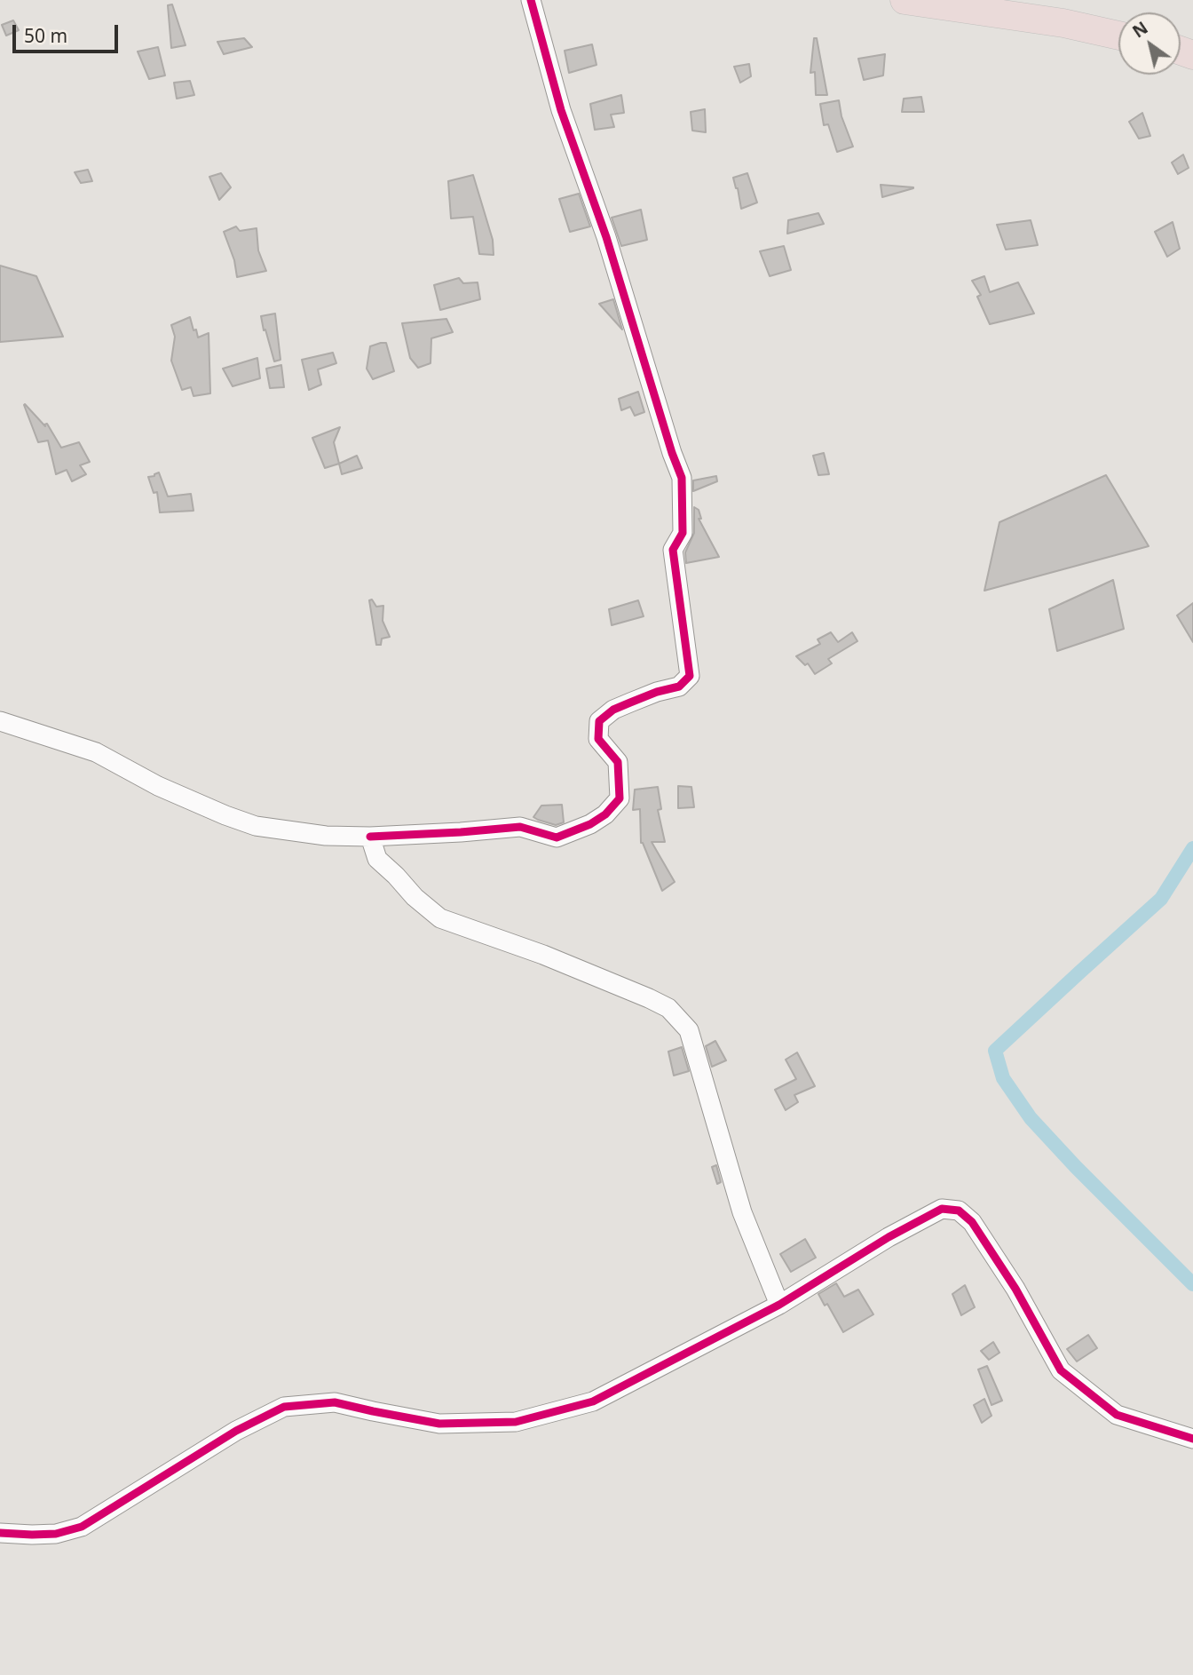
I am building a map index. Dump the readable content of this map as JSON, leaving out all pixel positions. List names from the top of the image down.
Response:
{
  "scale_bar": "50 m",
  "north": "top left"
}
